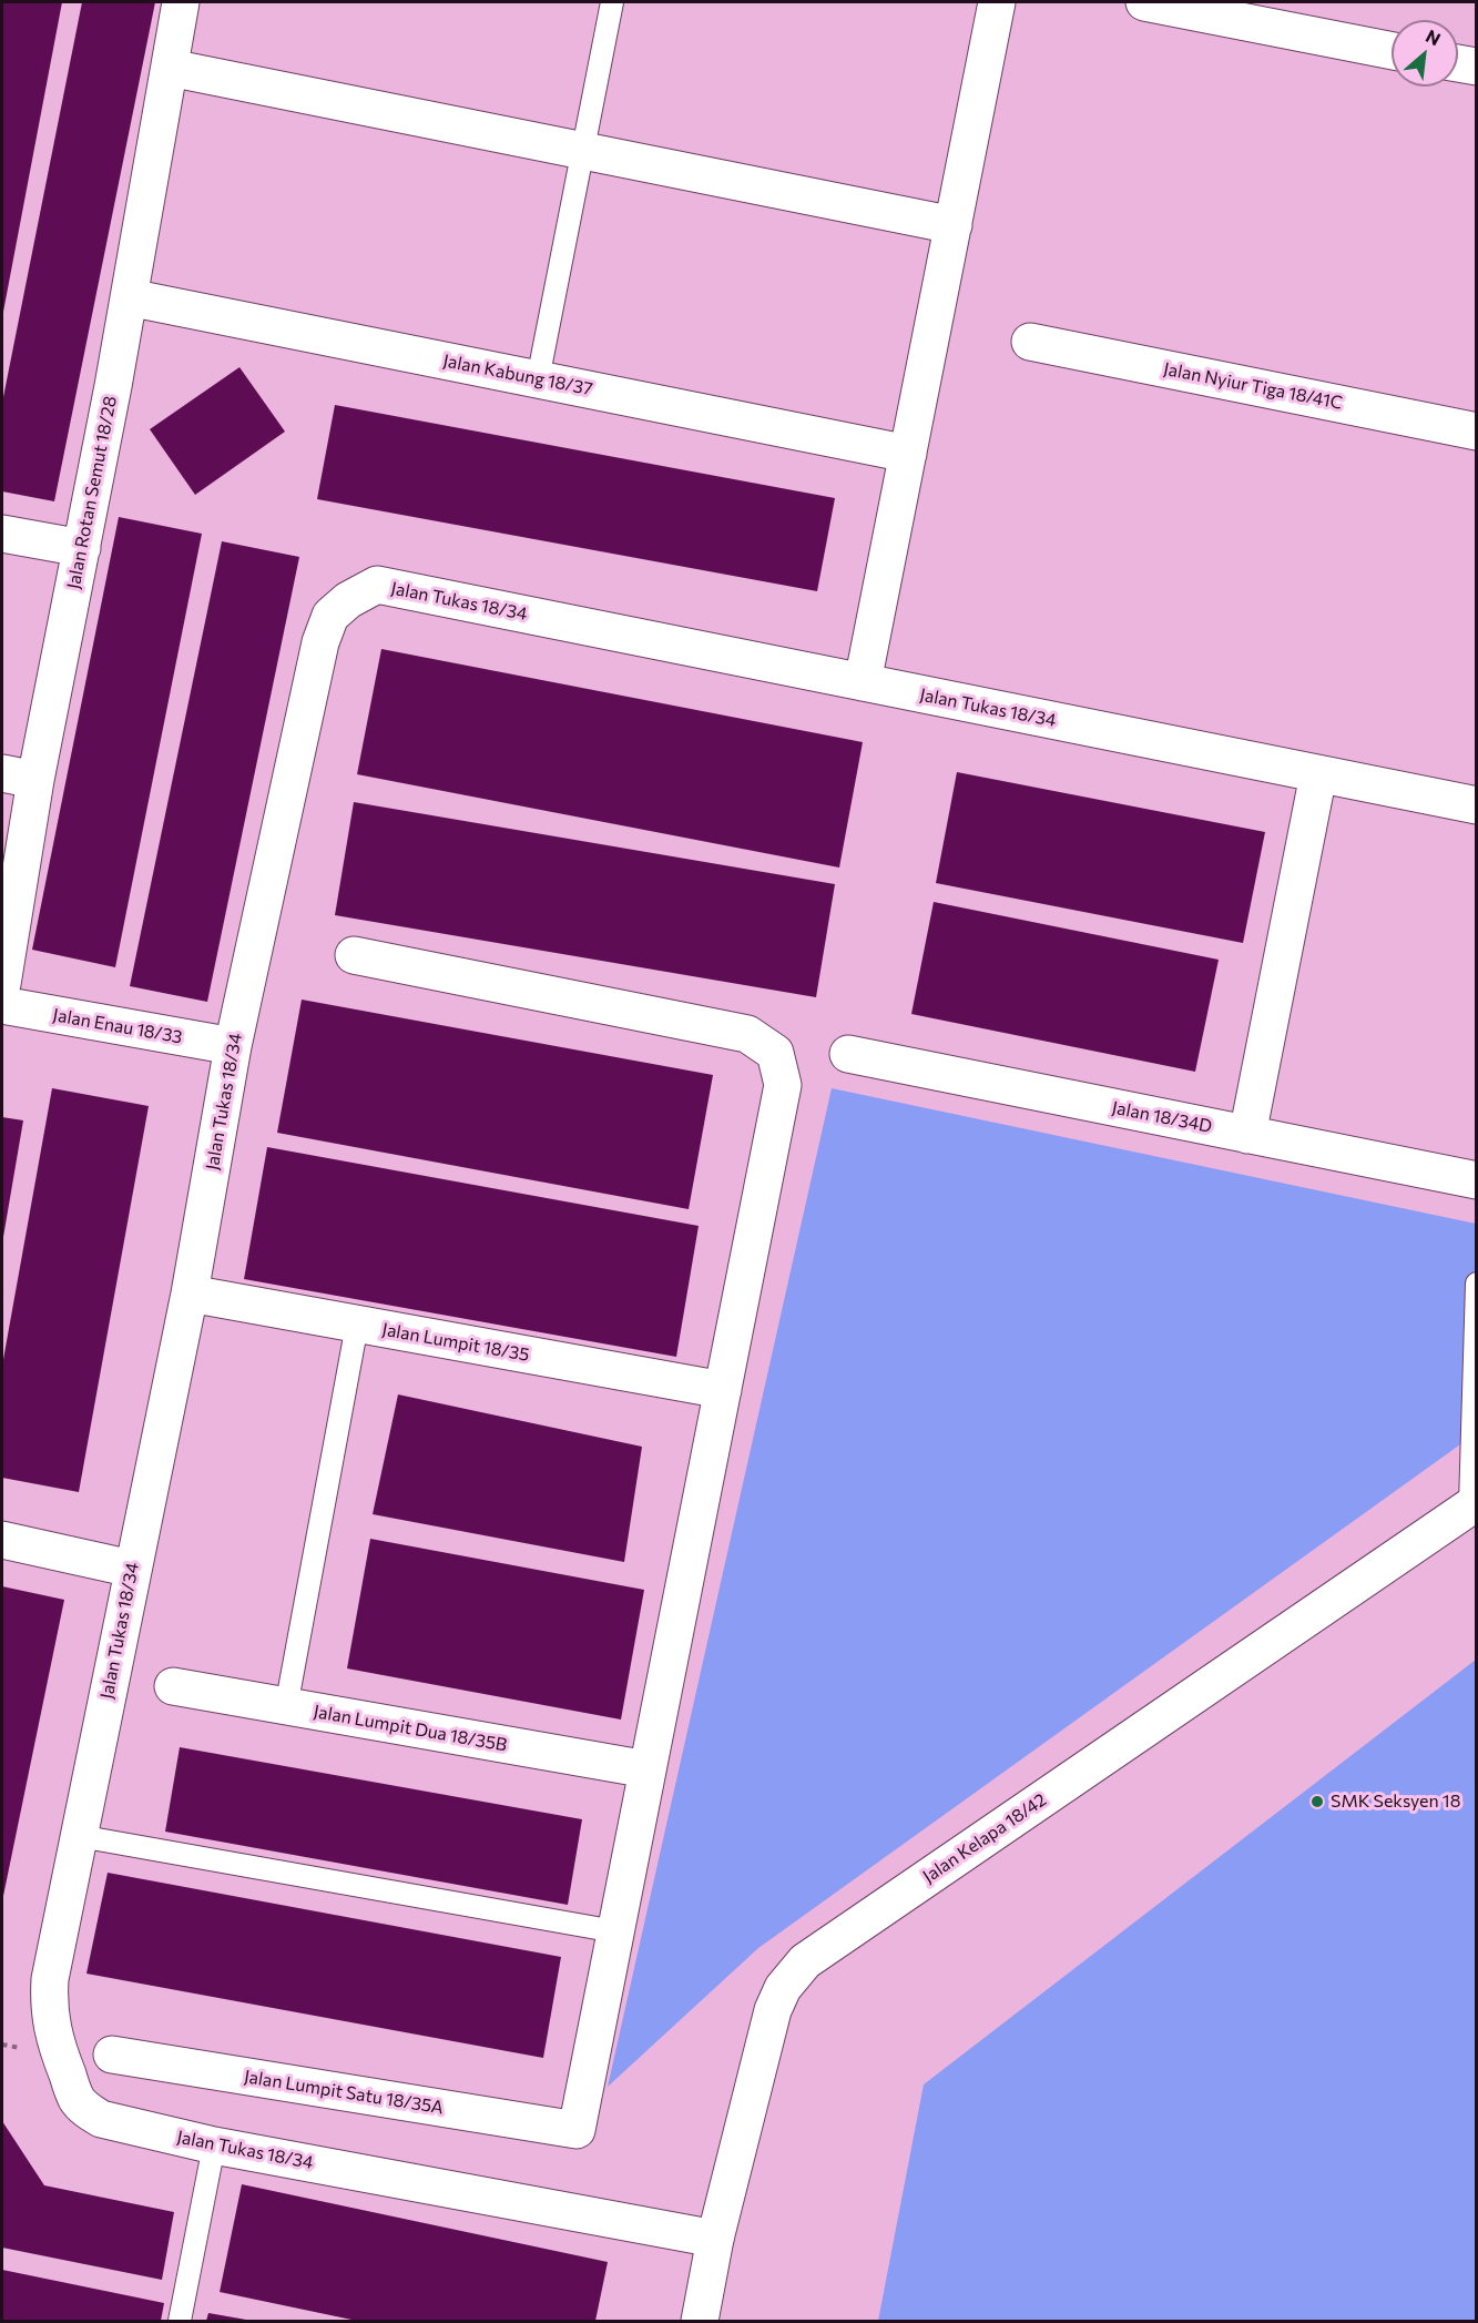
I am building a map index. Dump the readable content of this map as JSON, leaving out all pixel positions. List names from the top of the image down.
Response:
{
  "streets": {
    "street": [
      "Jalan Kabung 18/37",
      "Jalan Nyiur Tiga 18/41C",
      "Jalan Rotan Semut 18/28",
      "Jalan Tukas 18/34",
      "Jalan Enau 18/33",
      "Jalan 18/34D",
      "Jalan Lumpit 18/35",
      "Jalan Lumpit Dua 18/35B",
      "Jalan Kelapa 18/42",
      "Jalan Lumpit Satu 18/35A"
    ]
  },
  "crossings": [
    ["Jalan Kabung 18/37", "Jalan Rotan Semut 18/28"],
    ["Jalan Tukas 18/34", "Jalan Enau 18/33"],
    ["Jalan Tukas 18/34", "Jalan Lumpit 18/35"],
    ["Jalan Tukas 18/34", "Jalan Kelapa 18/42"]
  ],
  "places": ["SMK Seksyen 18"],
  "north": "top right"
}
